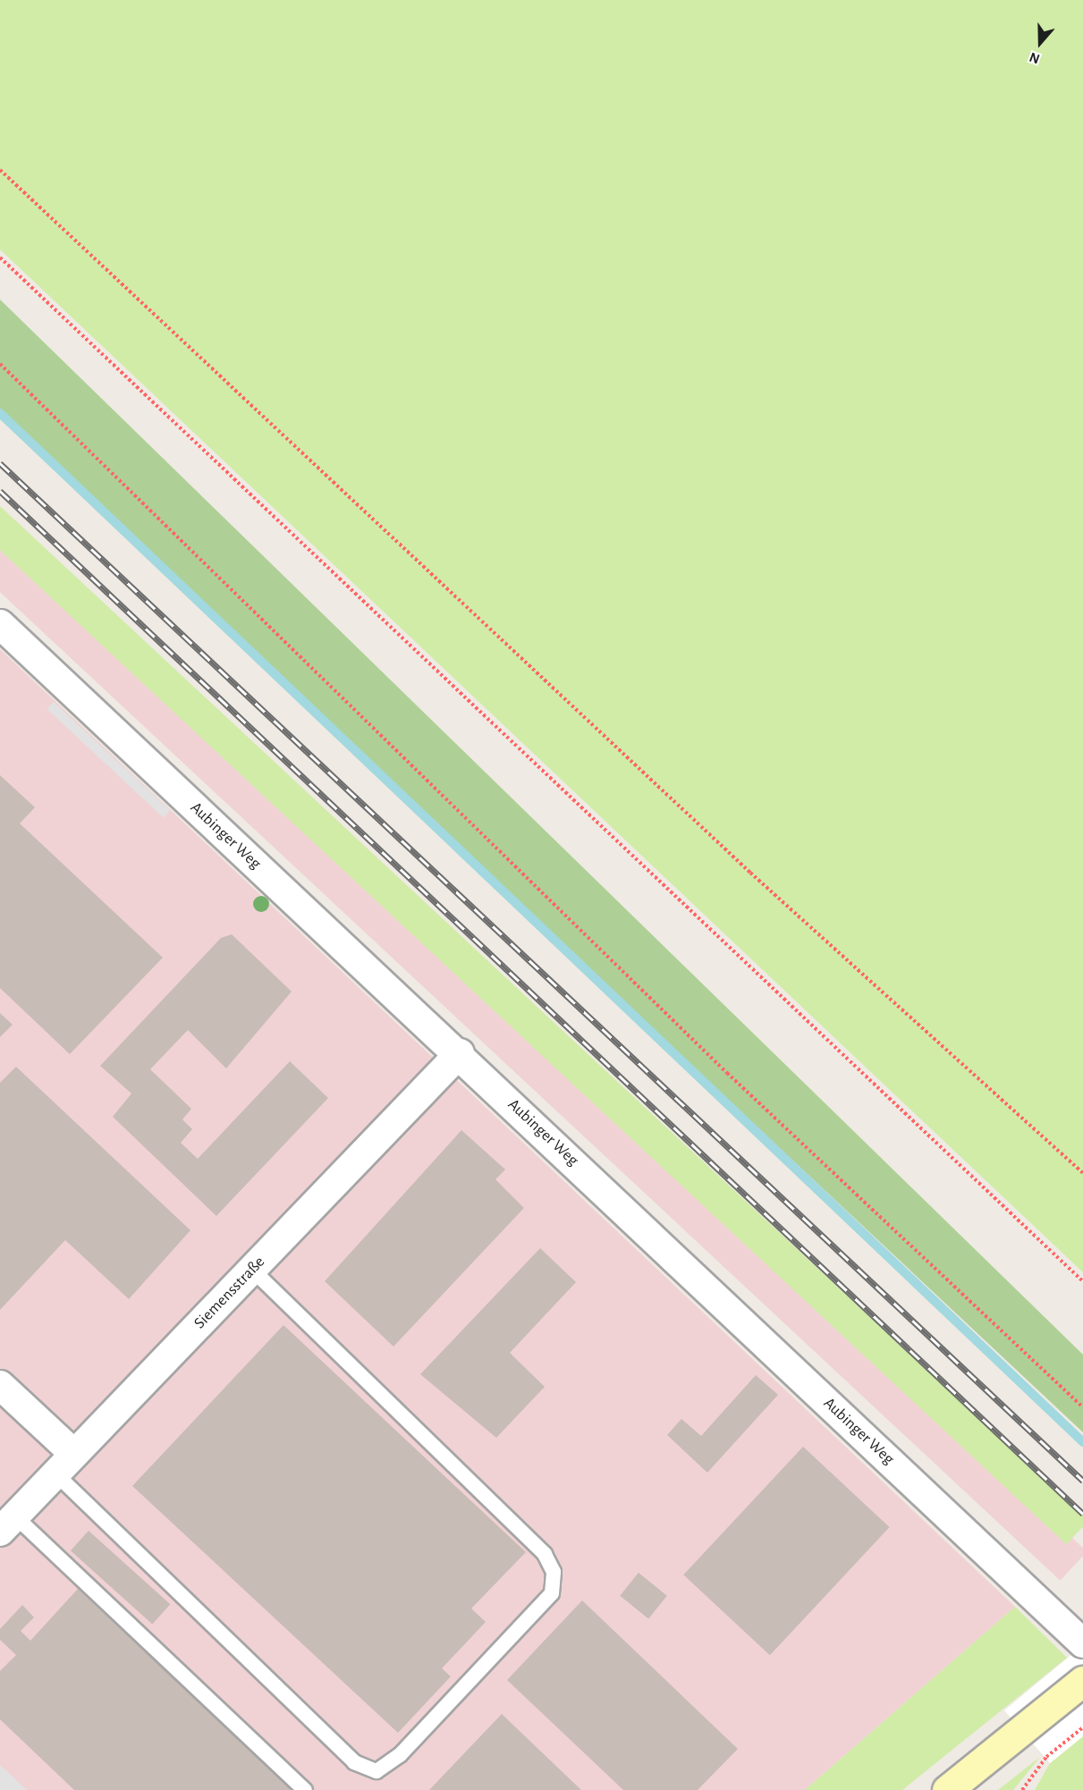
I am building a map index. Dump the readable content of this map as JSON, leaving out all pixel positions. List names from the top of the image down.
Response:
{
  "streets": {
    "street": ["Aubinger Weg", "Siemensstraße"]
  },
  "crossings": [
    ["Aubinger Weg", "Siemensstraße"]
  ],
  "north": "bottom"
}
